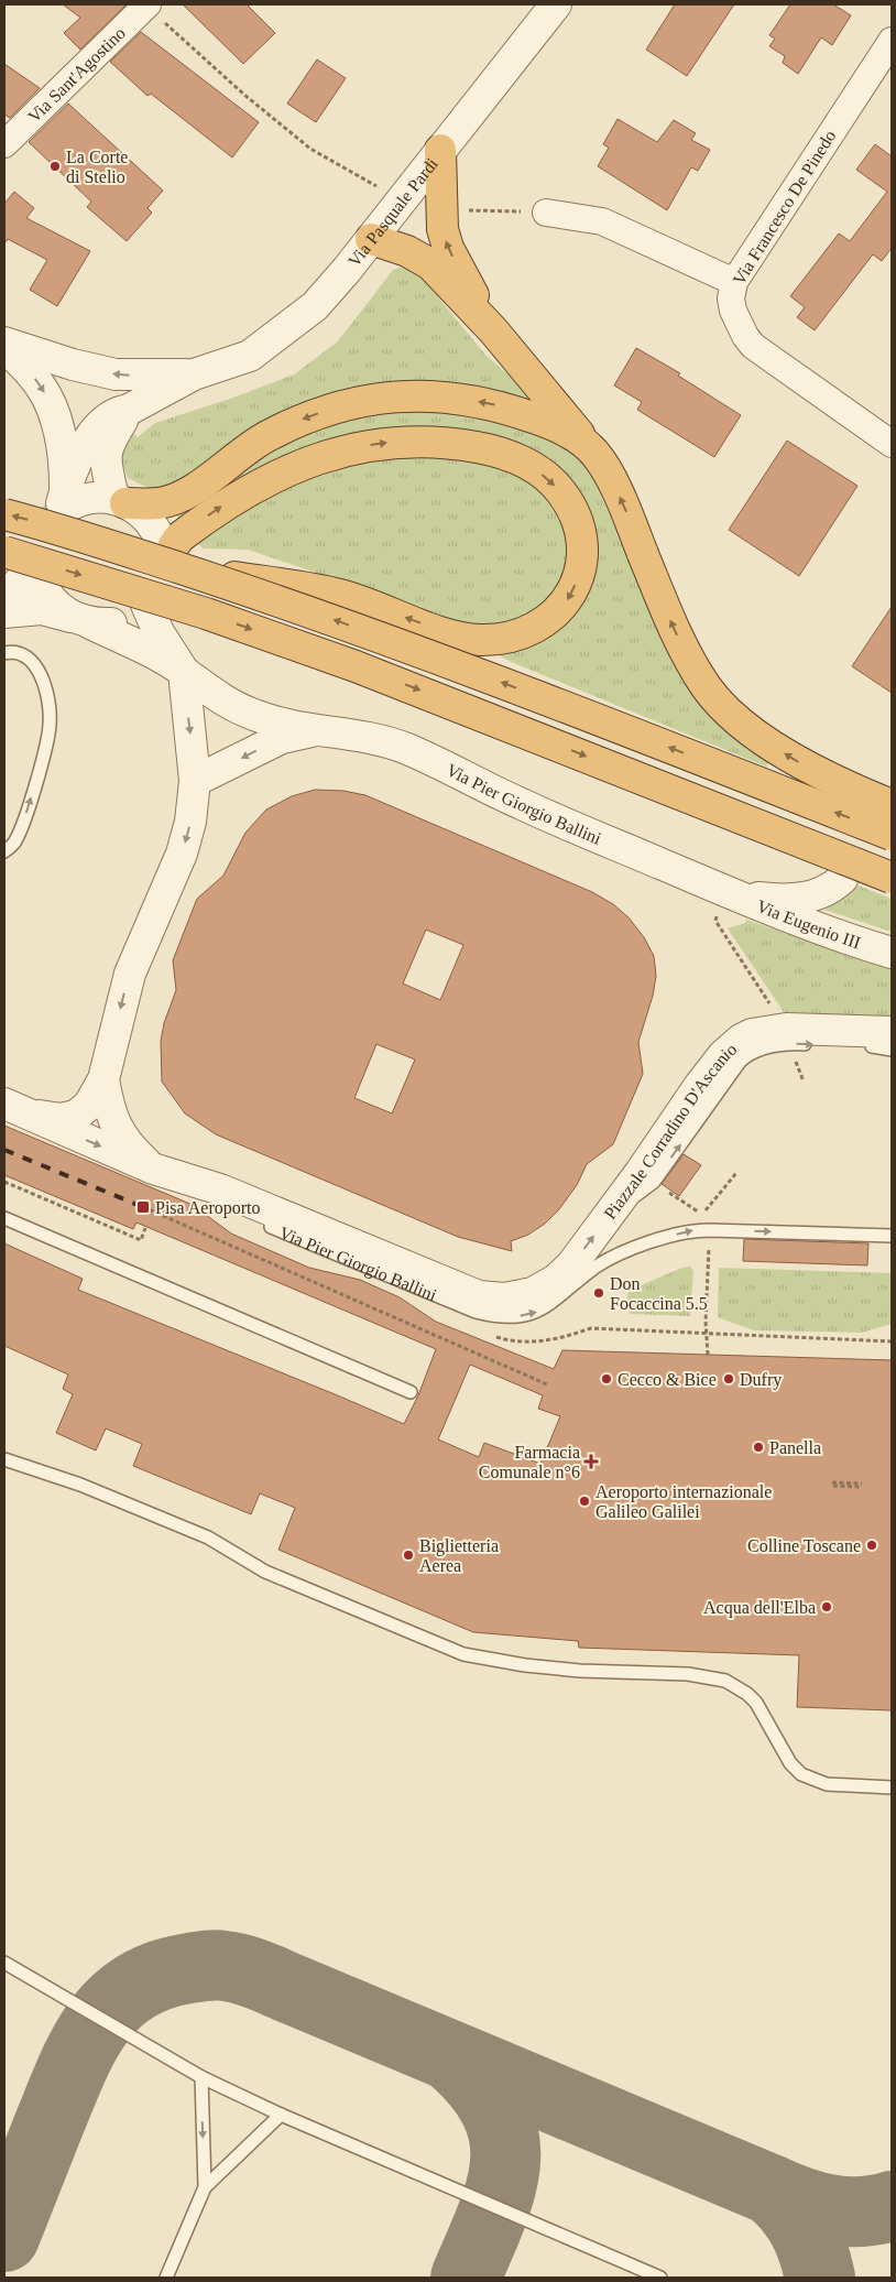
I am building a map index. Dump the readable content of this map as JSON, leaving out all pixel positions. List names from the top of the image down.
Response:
{
  "streets": {
    "street": [
      "Via Sant'Agostino",
      "Via Francesco De Pinedo",
      "Via Pasquale Pardi",
      "Via Pier Giorgio Ballini",
      "Via Eugenio III",
      "Piazzale Corradino D'Ascanio"
    ]
  },
  "crossings": [
    ["Via Pier Giorgio Ballini", "Via Eugenio III"],
    ["Via Pier Giorgio Ballini", "Piazzale Corradino D'Ascanio"]
  ],
  "one_way": ["Piazzale Corradino D'Ascanio"],
  "places": {
    "other": [
      "La Corte di Stelio",
      "Don Focaccina 5.5",
      "Cecco & Bice",
      "Dufry",
      "Panella",
      "Aeroporto internazionale Galileo Galilei",
      "Colline Toscane",
      "Biglietteria Aerea",
      "Acqua dell'Elba"
    ],
    "transit": ["Pisa Aeroporto"],
    "health": ["Farmacia Comunale n°6"]
  }
}
